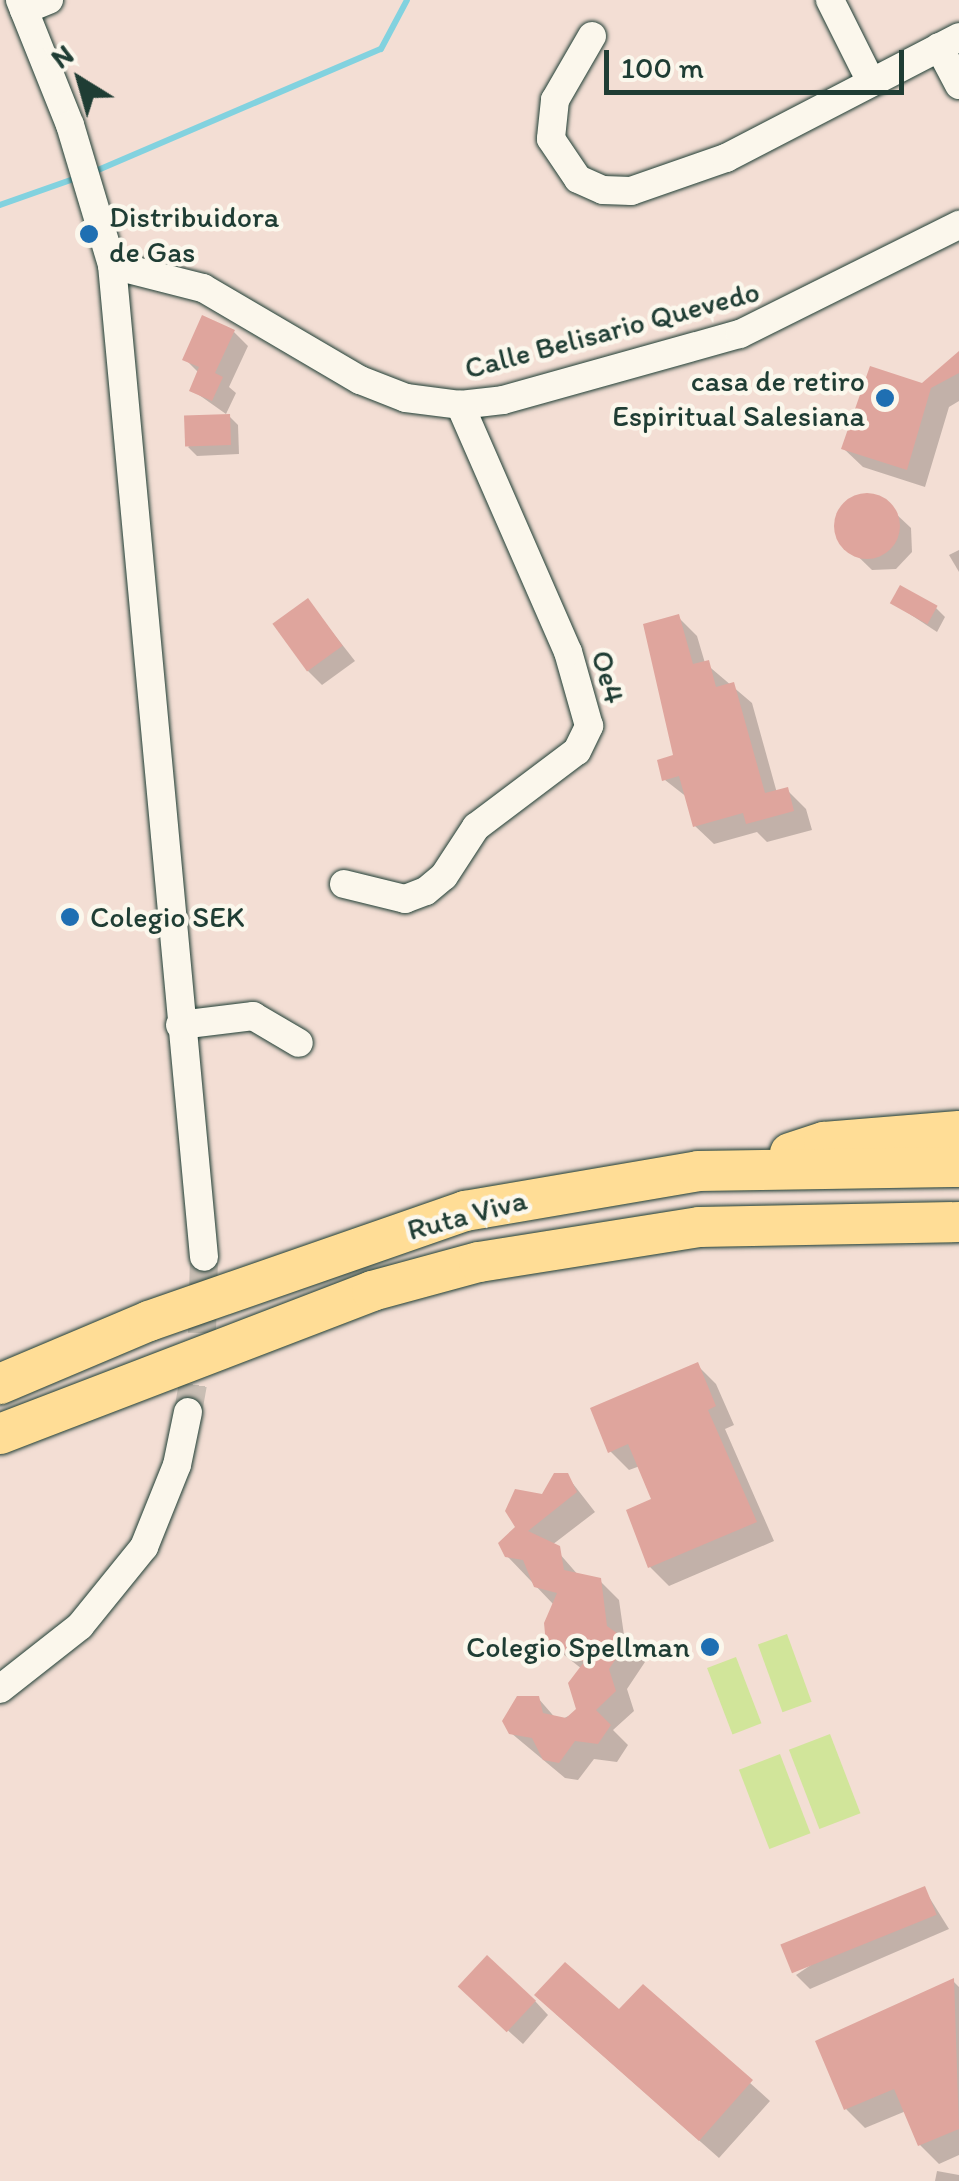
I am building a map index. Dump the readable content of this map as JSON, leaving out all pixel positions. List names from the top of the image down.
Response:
{
  "streets": {
    "highway": ["Ruta Viva"],
    "street": ["Calle Belisario Quevedo", "Oe4"]
  },
  "crossings": [
    ["Calle Belisario Quevedo", "Oe4"]
  ],
  "places": [
    "Distribuidora de Gas",
    "casa de retiro Espiritual Salesiana",
    "Colegio SEK",
    "Colegio Spellman"
  ],
  "scale_bar": "100 m",
  "north": "top left"
}
